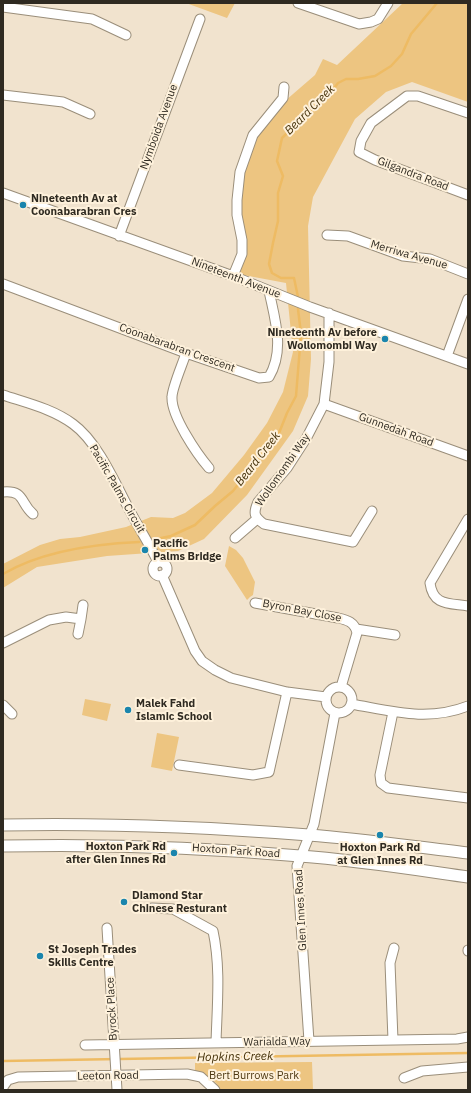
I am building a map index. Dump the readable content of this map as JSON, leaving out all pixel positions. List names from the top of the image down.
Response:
{
  "streets": {
    "main road": ["Hoxton Park Road"],
    "street": [
      "Nymboida Avenue",
      "Gilgandra Road",
      "Merriwa Avenue",
      "Nineteenth Avenue",
      "Coonabarabran Crescent",
      "Gunnedah Road",
      "Wollomombi Way",
      "Pacific Palms Circuit",
      "Byron Bay Close",
      "Glen Innes Road",
      "Byrock Place",
      "Warialda Way",
      "Leeton Road"
    ]
  },
  "crossings": [
    ["Nymboida Avenue", "Nineteenth Avenue"],
    ["Nineteenth Avenue", "Coonabarabran Crescent"],
    ["Nineteenth Avenue", "Wollomombi Way"],
    ["Gunnedah Road", "Wollomombi Way"],
    ["Hoxton Park Road", "Glen Innes Road"],
    ["Glen Innes Road", "Warialda Way"],
    ["Byrock Place", "Warialda Way"],
    ["Byrock Place", "Leeton Road"]
  ],
  "water": ["Beard Creek", "Hopkins Creek"],
  "parks": ["Bert Burrows Park"],
  "places": [
    "Nineteenth Av at Coonabarabran Cres",
    "Nineteenth Av before Wollomombi Way",
    "Pacific Palms Bridge",
    "Malek Fahd Islamic School",
    "Hoxton Park Rd at Glen Innes Rd",
    "Hoxton Park Rd after Glen Innes Rd",
    "Diamond Star Chinese Resturant",
    "St Joseph Trades Skills Centre"
  ]
}
